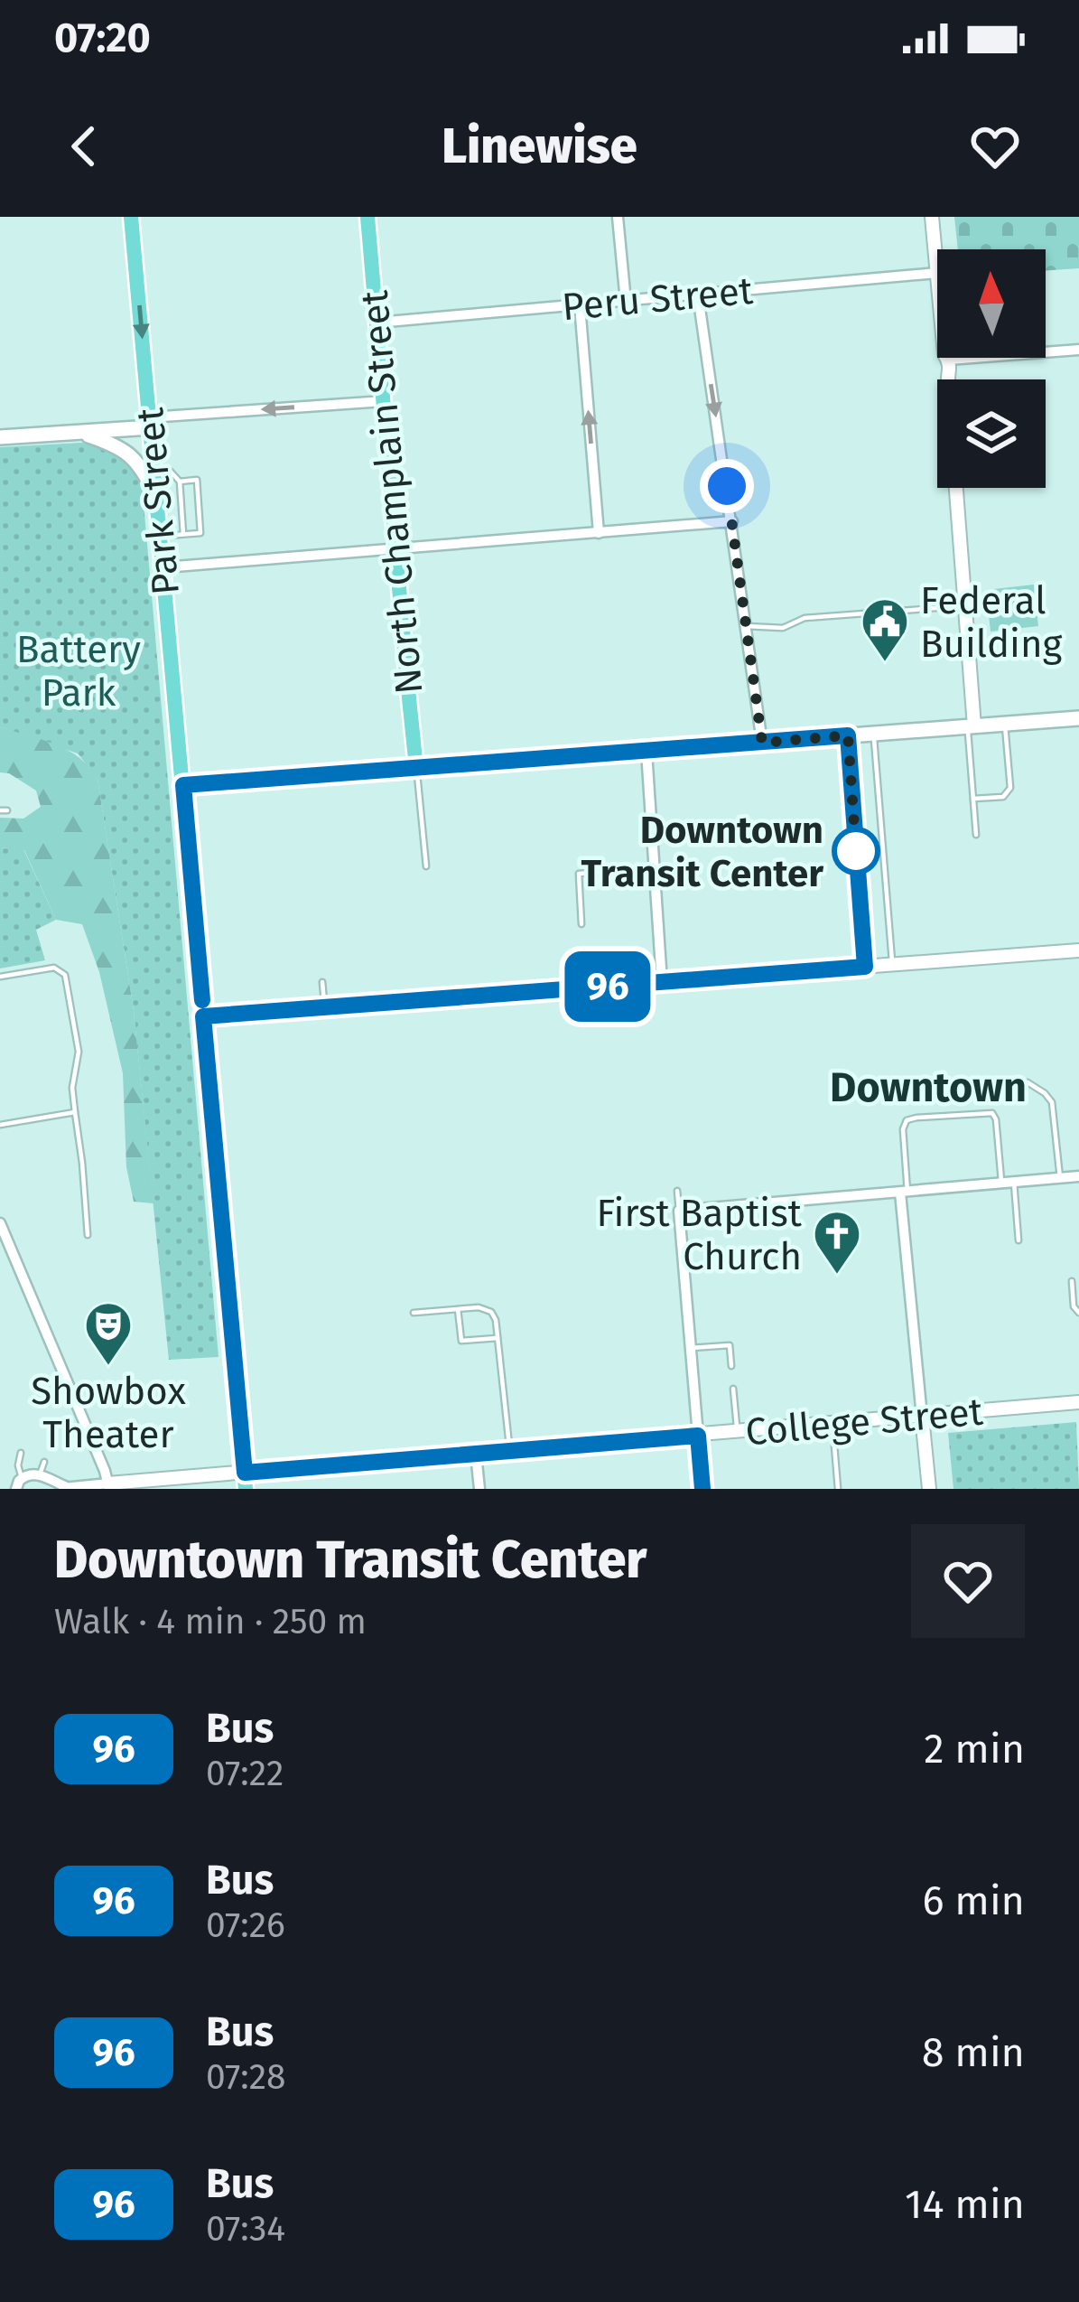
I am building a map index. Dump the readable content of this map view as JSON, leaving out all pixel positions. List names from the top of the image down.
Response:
{
  "streets": {
    "main road": ["North Champlain Street", "Park Street"],
    "street": ["Peru Street", "College Street"]
  },
  "crossings": [
    ["Peru Street", "North Champlain Street"],
    ["Park Street", "College Street"]
  ],
  "districts": ["Downtown"],
  "parks": ["Battery Park"],
  "places": {
    "public building": ["Federal Building"],
    "other": ["Downtown Transit Center"],
    "church": ["First Baptist Church"],
    "theatre": ["Showbox Theater"]
  },
  "lines": ["bus line 96"],
  "north": "top",
  "page": {
    "status": "07:20",
    "header": "Linewise",
    "on_map": "96",
    "heading": ["Downtown Transit Center", "Walk · 4 min · 250 m"],
    "list": [
      {
        "mark": "96",
        "name": "Bus",
        "note": "07:22",
        "value": "2 min"
      },
      {
        "mark": "96",
        "name": "Bus",
        "note": "07:26",
        "value": "6 min"
      },
      {
        "mark": "96",
        "name": "Bus",
        "note": "07:28",
        "value": "8 min"
      },
      {
        "mark": "96",
        "name": "Bus",
        "note": "07:34",
        "value": "14 min"
      }
    ]
  }
}
